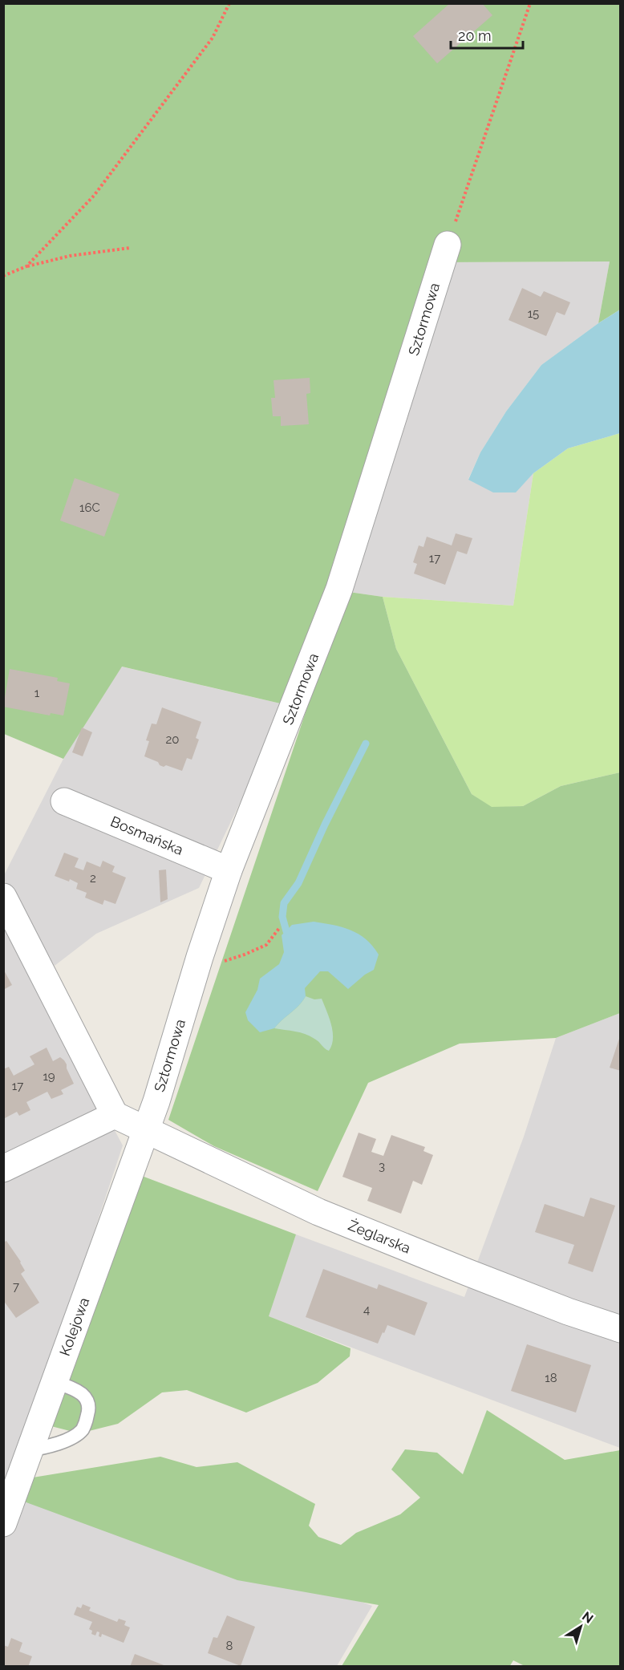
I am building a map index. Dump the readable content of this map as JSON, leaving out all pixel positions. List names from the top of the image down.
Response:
{
  "streets": {
    "street": [
      "Sztormowa",
      "Bosmańska",
      "Żeglarska",
      "Kolejowa"
    ]
  },
  "crossings": [
    ["Sztormowa", "Bosmańska"],
    ["Sztormowa", "Żeglarska"],
    ["Sztormowa", "Kolejowa"],
    ["Żeglarska", "Kolejowa"]
  ],
  "house_numbers": [
    "15",
    "16C",
    "17",
    "1",
    "20",
    "2",
    "19",
    "17",
    "3",
    "7",
    "4",
    "18",
    "8"
  ],
  "scale_bar": "20 m",
  "north": "top right"
}
